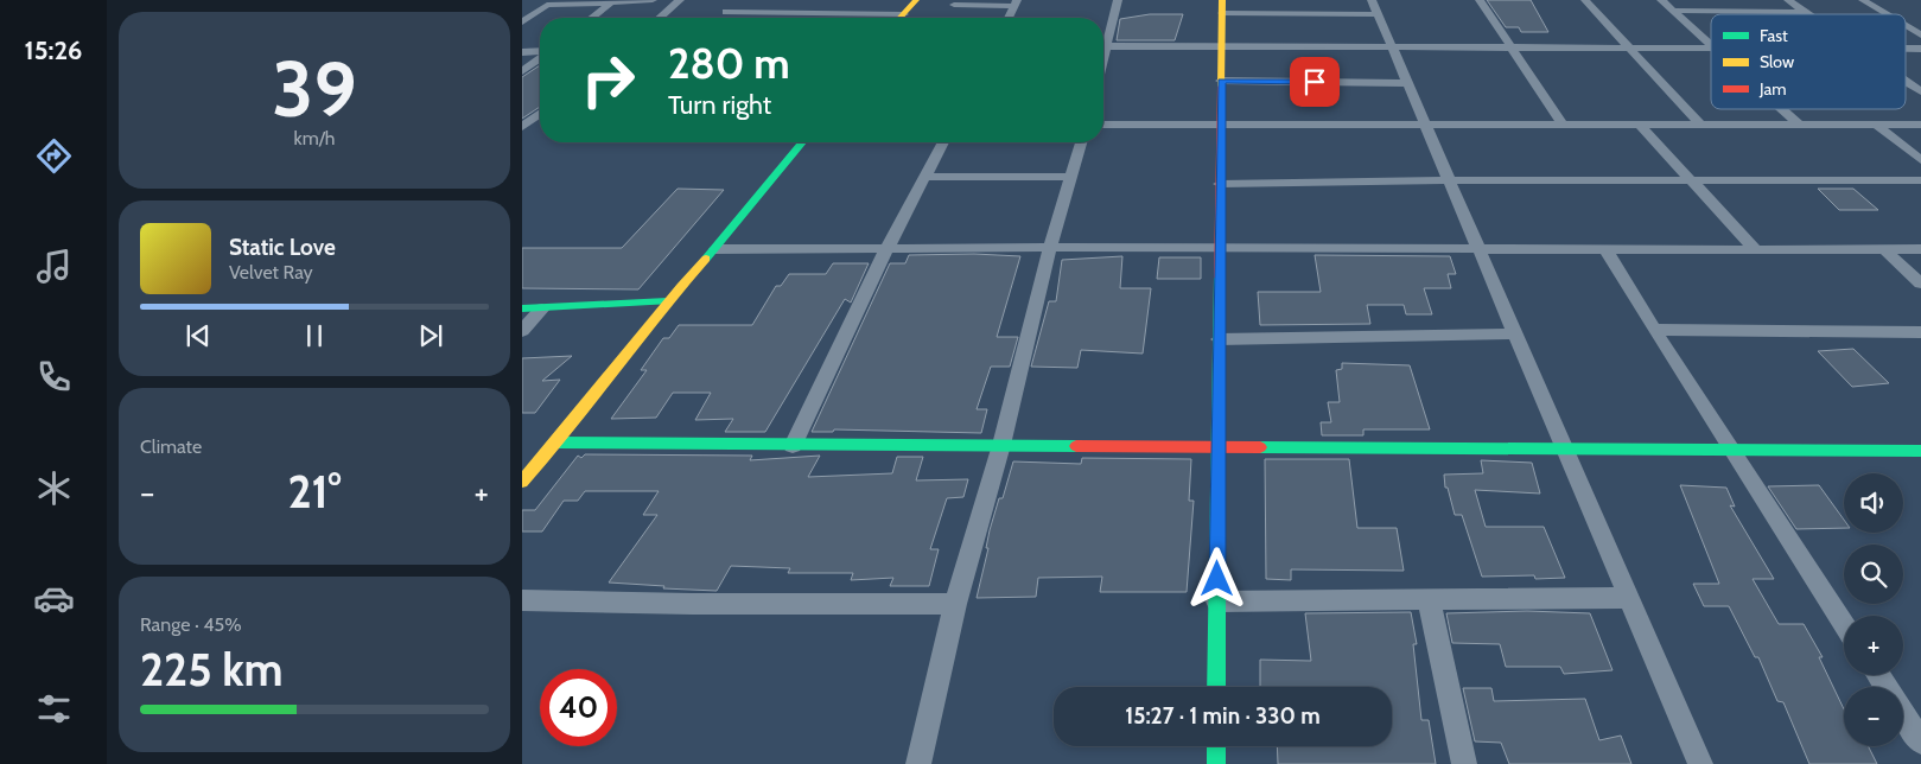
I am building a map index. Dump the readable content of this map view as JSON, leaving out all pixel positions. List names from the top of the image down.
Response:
{
  "legend": ["Fast", "Slow", "Jam"],
  "page": {
    "tabs": "15:26",
    "tile": [
      ["39", "km/h"],
      "Climate",
      ["Range · 45%", "225 km"]
    ],
    "turn": ["280 m", "Turn right"],
    "song": ["Static Love", "Velvet Ray"],
    "heat": ["−", "21°", "+"],
    "map_buttons": ["+", "−"],
    "limit": "40",
    "trip": "15:27 · 1 min · 330 m"
  }
}
